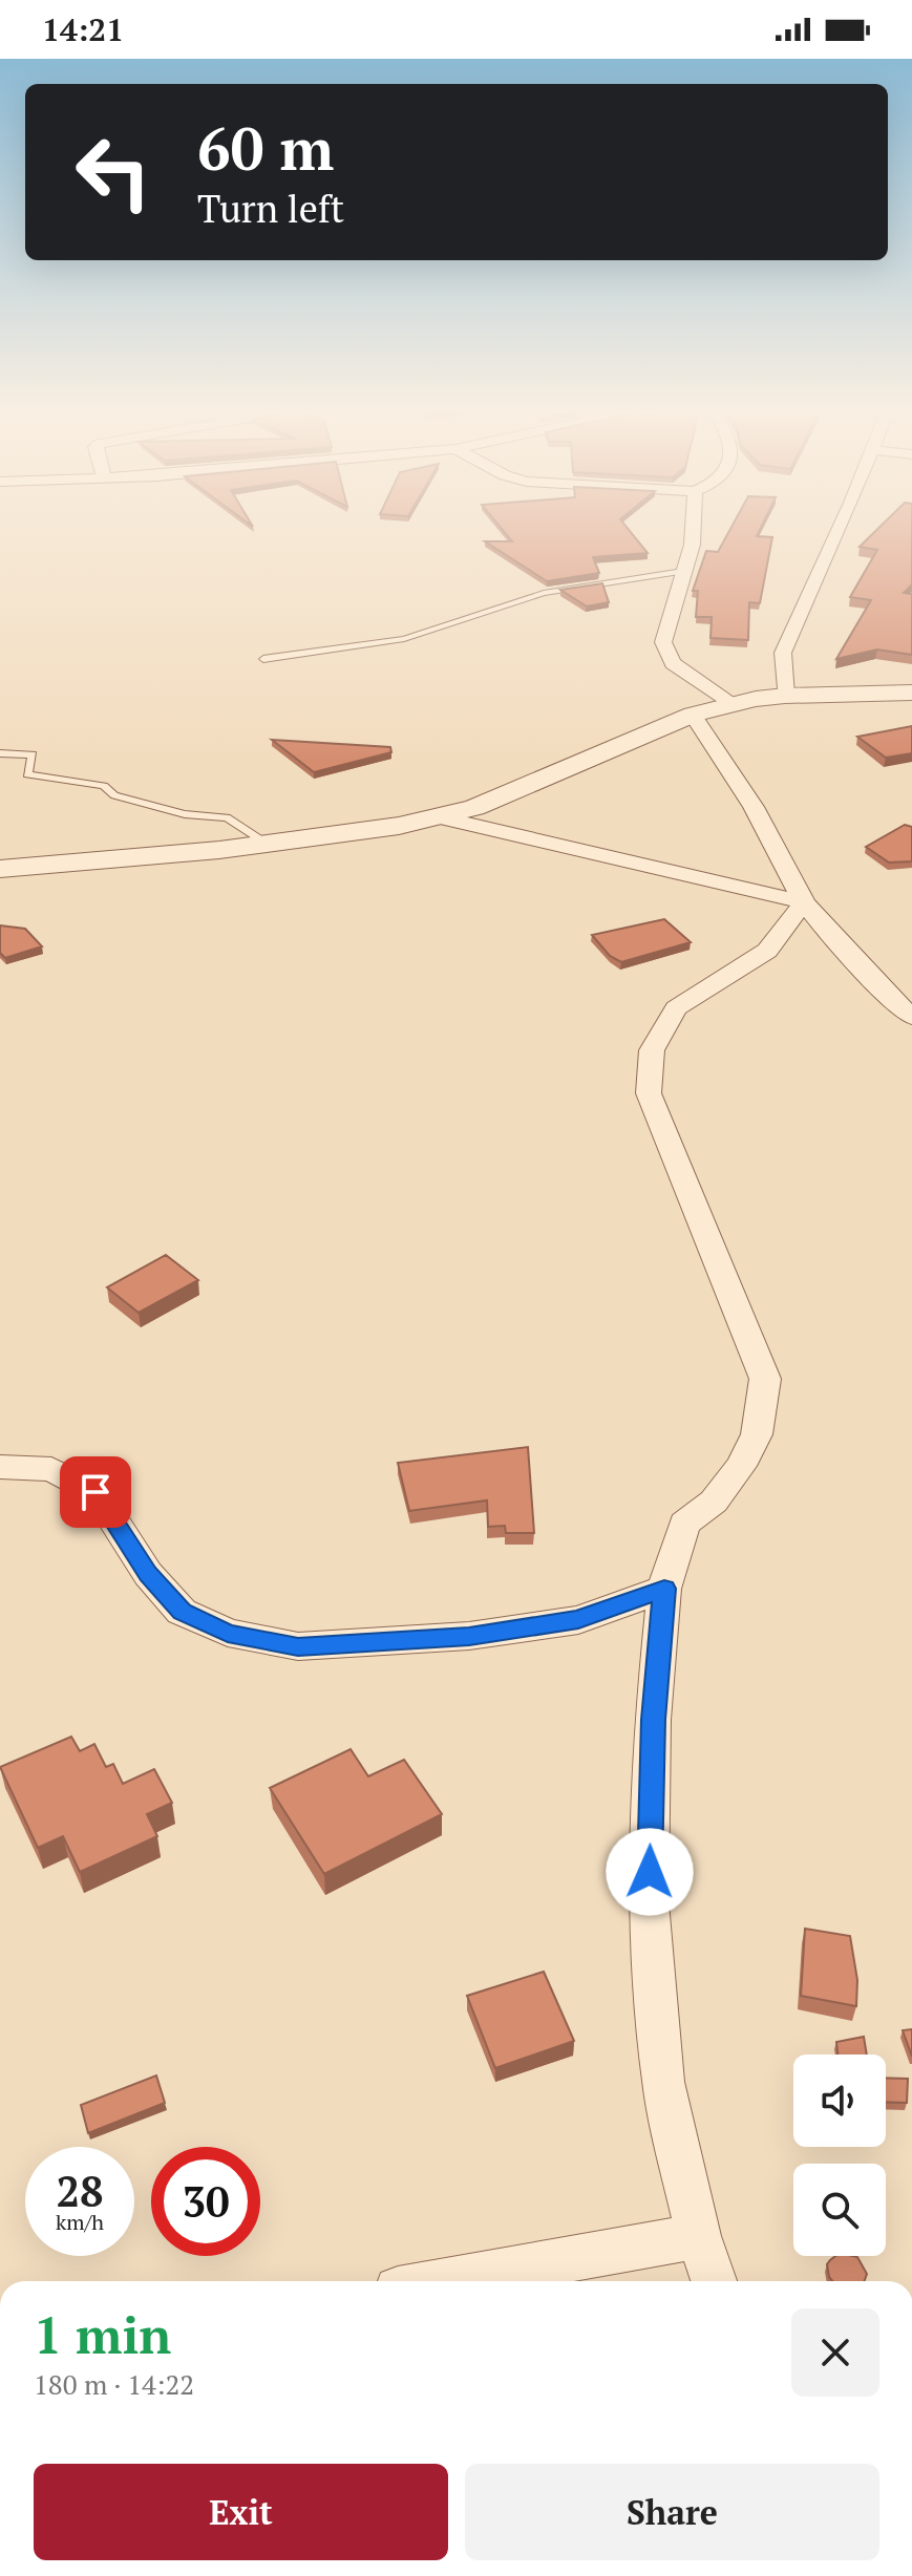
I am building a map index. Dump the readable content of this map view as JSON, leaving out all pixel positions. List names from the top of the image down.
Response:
{
  "page": {
    "status": "14:21",
    "turn": ["60 m", "Turn left"],
    "speed": "28 km/h",
    "limit": "30",
    "heading": ["1 min", "180 m · 14:22"],
    "buttons": ["Exit", "Share"]
  }
}
